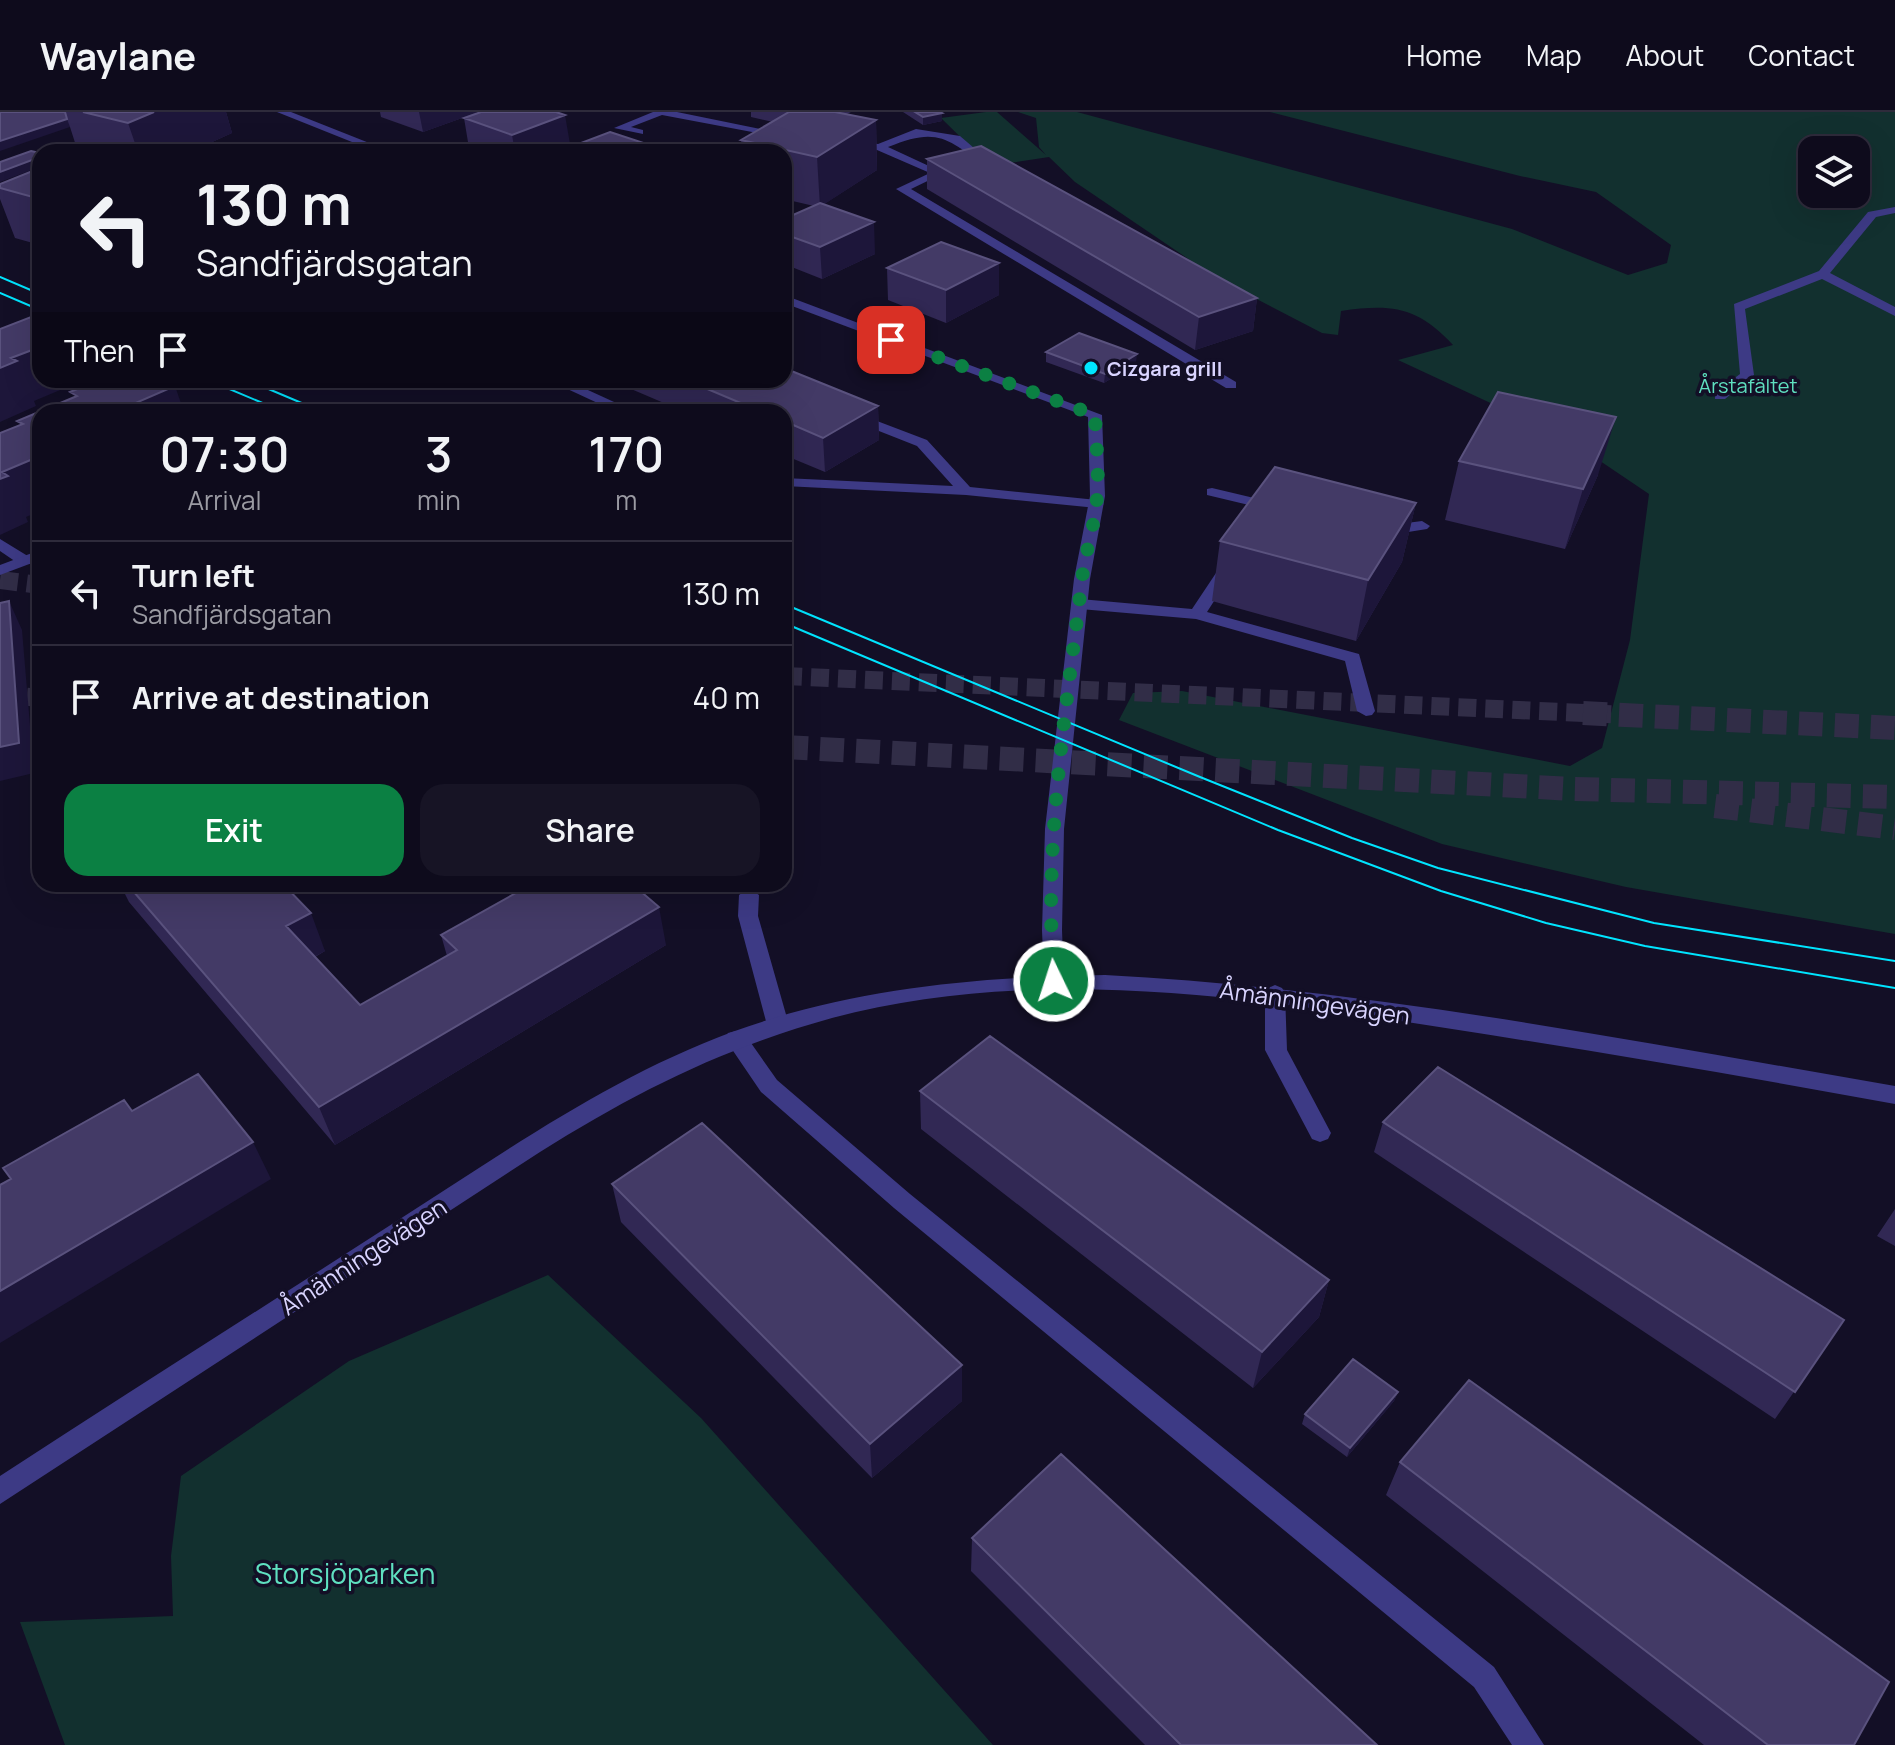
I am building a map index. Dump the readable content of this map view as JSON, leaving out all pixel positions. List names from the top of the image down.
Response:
{
  "streets": {
    "street": ["Åmänningevägen"]
  },
  "parks": ["Årstafältet", "Storsjöparken"],
  "places": ["Cizgara grill"],
  "page": {
    "header": "Waylane",
    "nav": [
      "Home",
      "Map",
      "About",
      "Contact"
    ],
    "turn": ["130 m", "Sandfjärdsgatan"],
    "then": "Then",
    "eta": [
      "07:30",
      "Arrival",
      "3",
      "min",
      "170",
      "m"
    ],
    "list": [
      {
        "name": "Turn left",
        "note": "Sandfjärdsgatan",
        "value": "130 m"
      },
      {
        "name": "Arrive at destination",
        "value": "40 m"
      }
    ],
    "buttons": ["Exit", "Share"]
  }
}
